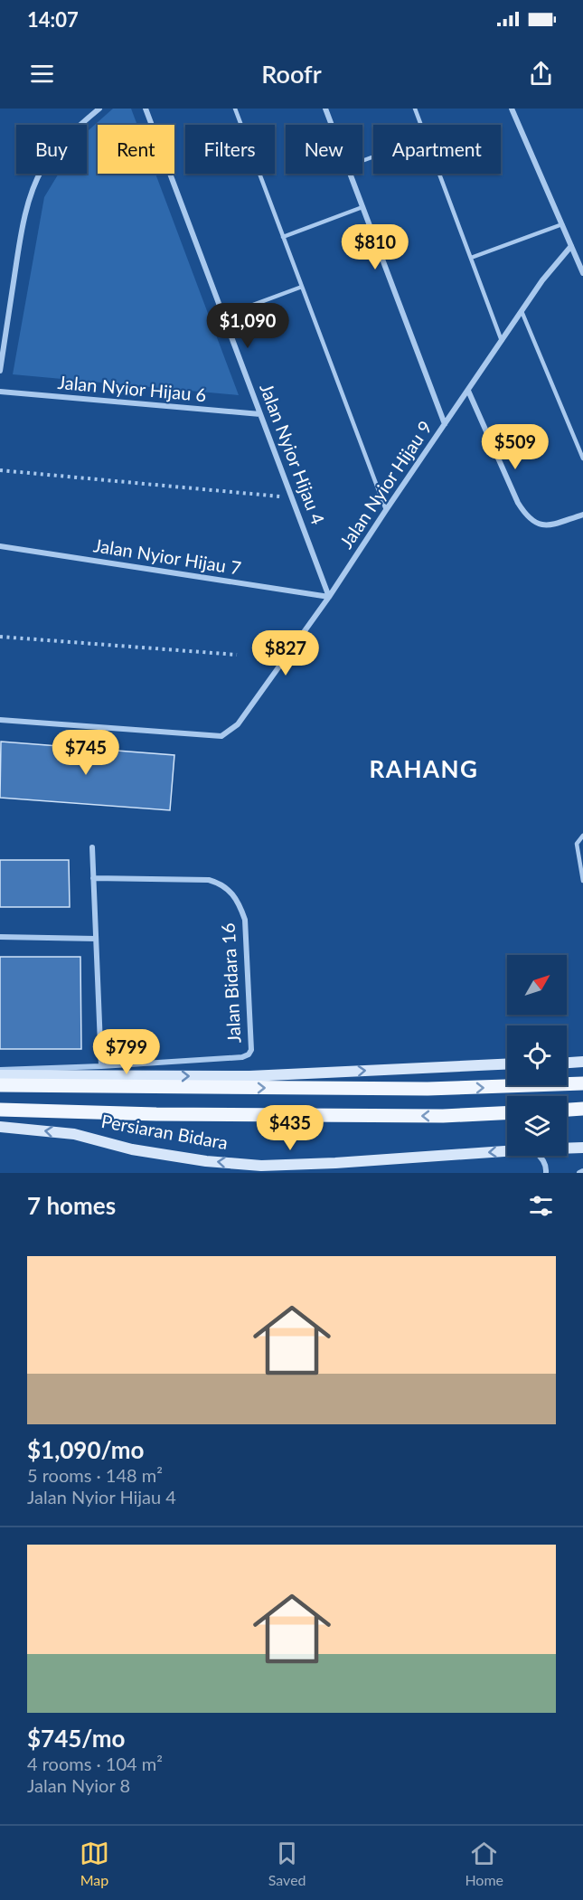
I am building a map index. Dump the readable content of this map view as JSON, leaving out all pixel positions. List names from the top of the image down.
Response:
{
  "streets": {
    "main road": ["Persiaran Bidara"],
    "street": [
      "Jalan Nyior Hijau 6",
      "Jalan Nyior Hijau 4",
      "Jalan Nyior Hijau 9",
      "Jalan Nyior Hijau 7",
      "Jalan Bidara 16"
    ]
  },
  "crossings": [
    ["Jalan Nyior Hijau 6", "Jalan Nyior Hijau 4"],
    ["Jalan Nyior Hijau 4", "Jalan Nyior Hijau 9"],
    ["Jalan Nyior Hijau 4", "Jalan Nyior Hijau 7"],
    ["Jalan Nyior Hijau 9", "Jalan Nyior Hijau 7"]
  ],
  "districts": ["RAHANG"],
  "north": "top right",
  "page": {
    "status": "14:07",
    "header": "Roofr",
    "chip": [
      "Buy",
      "Rent",
      "Filters",
      "New",
      "Apartment"
    ],
    "price": [
      "$810",
      "$1,090",
      "$509",
      "$827",
      "$745",
      "$799",
      "$435"
    ],
    "heading": "7 homes",
    "list": [
      {
        "name": "$1,090/mo",
        "note": "5 rooms · 148 m² · Jalan Nyior Hijau 4"
      },
      {
        "name": "$745/mo",
        "note": "4 rooms · 104 m² · Jalan Nyior 8"
      }
    ],
    "tabs": ["Map", "Saved", "Home"]
  }
}
